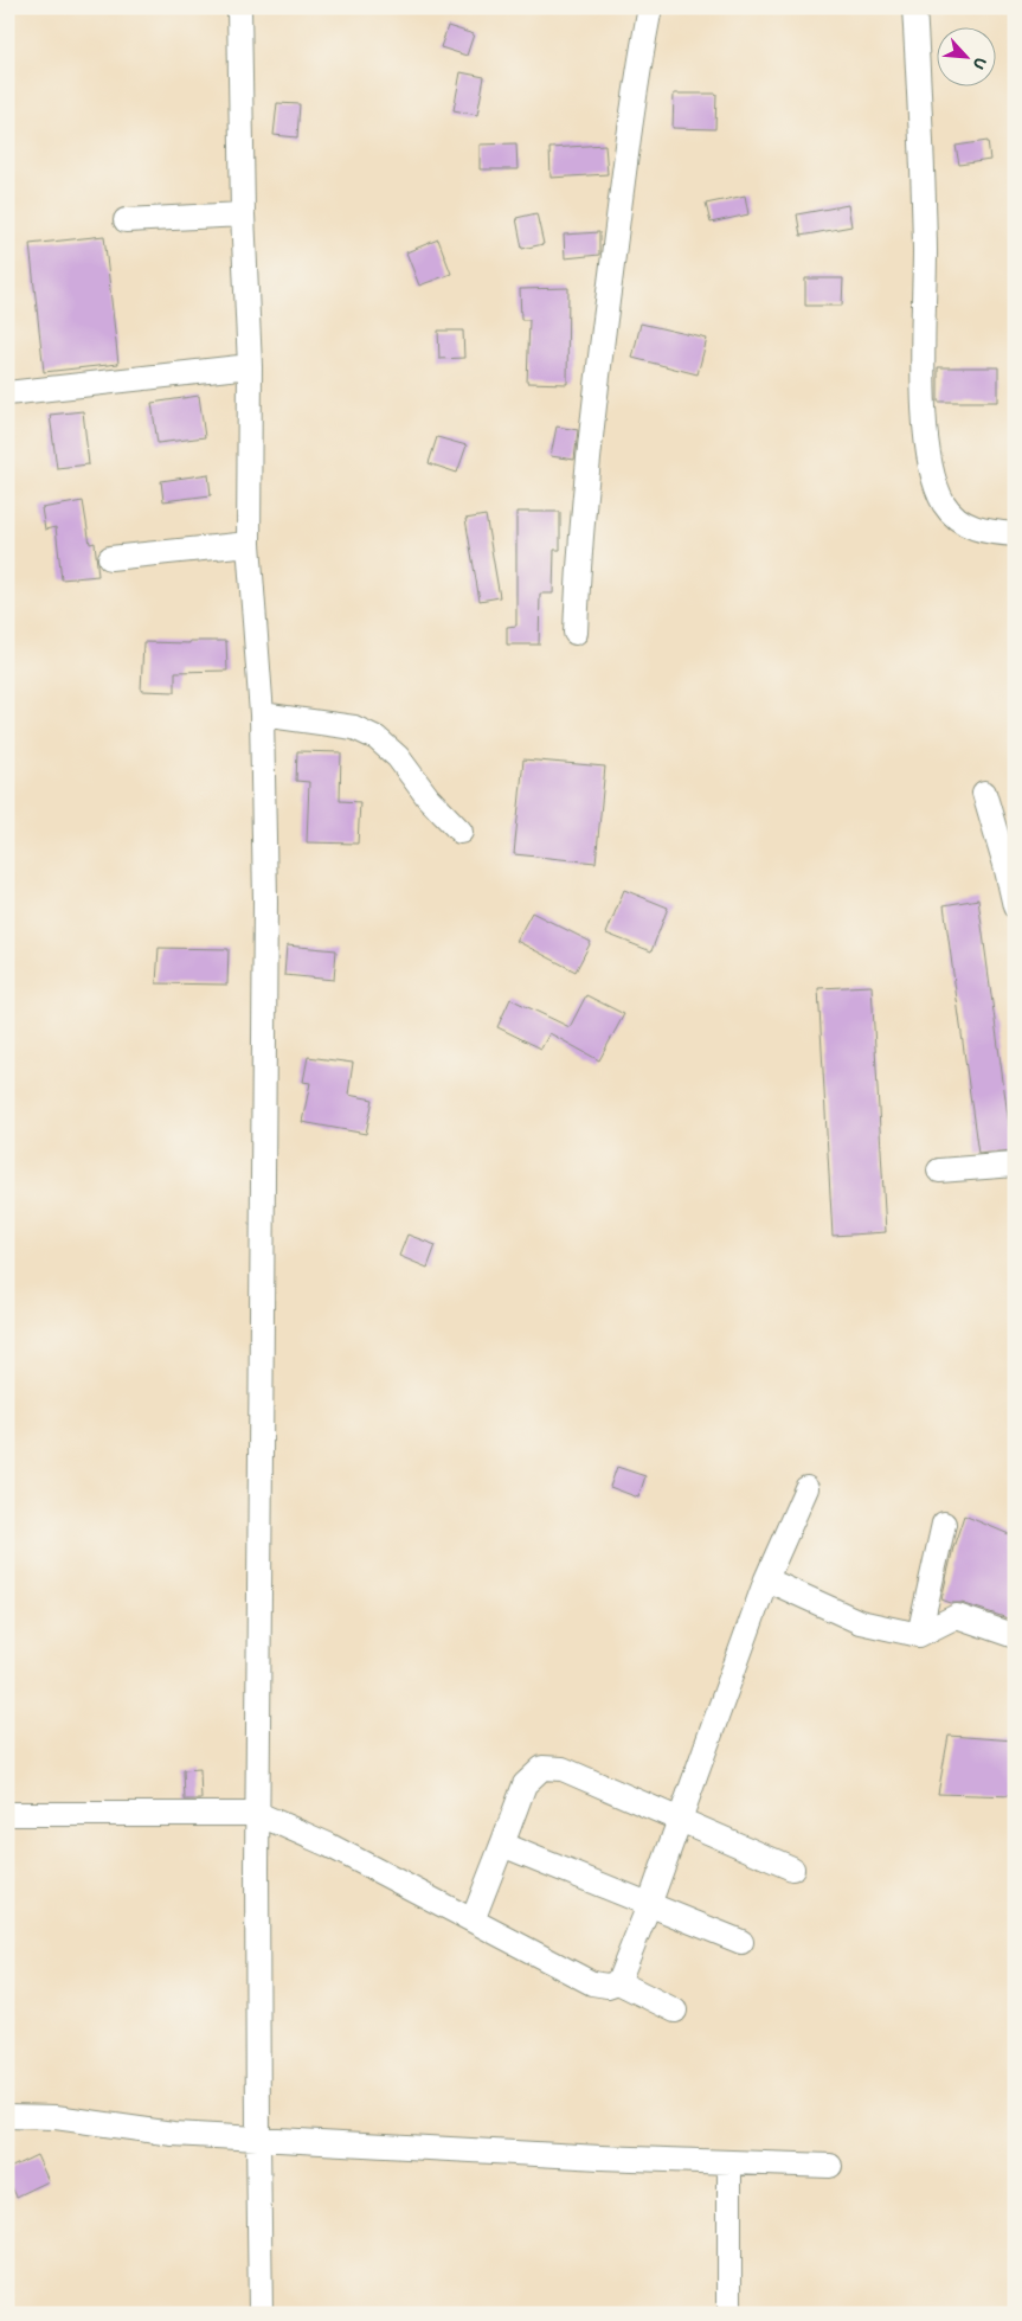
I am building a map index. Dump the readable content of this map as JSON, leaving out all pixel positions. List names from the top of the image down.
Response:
{
  "north": "bottom right"
}
